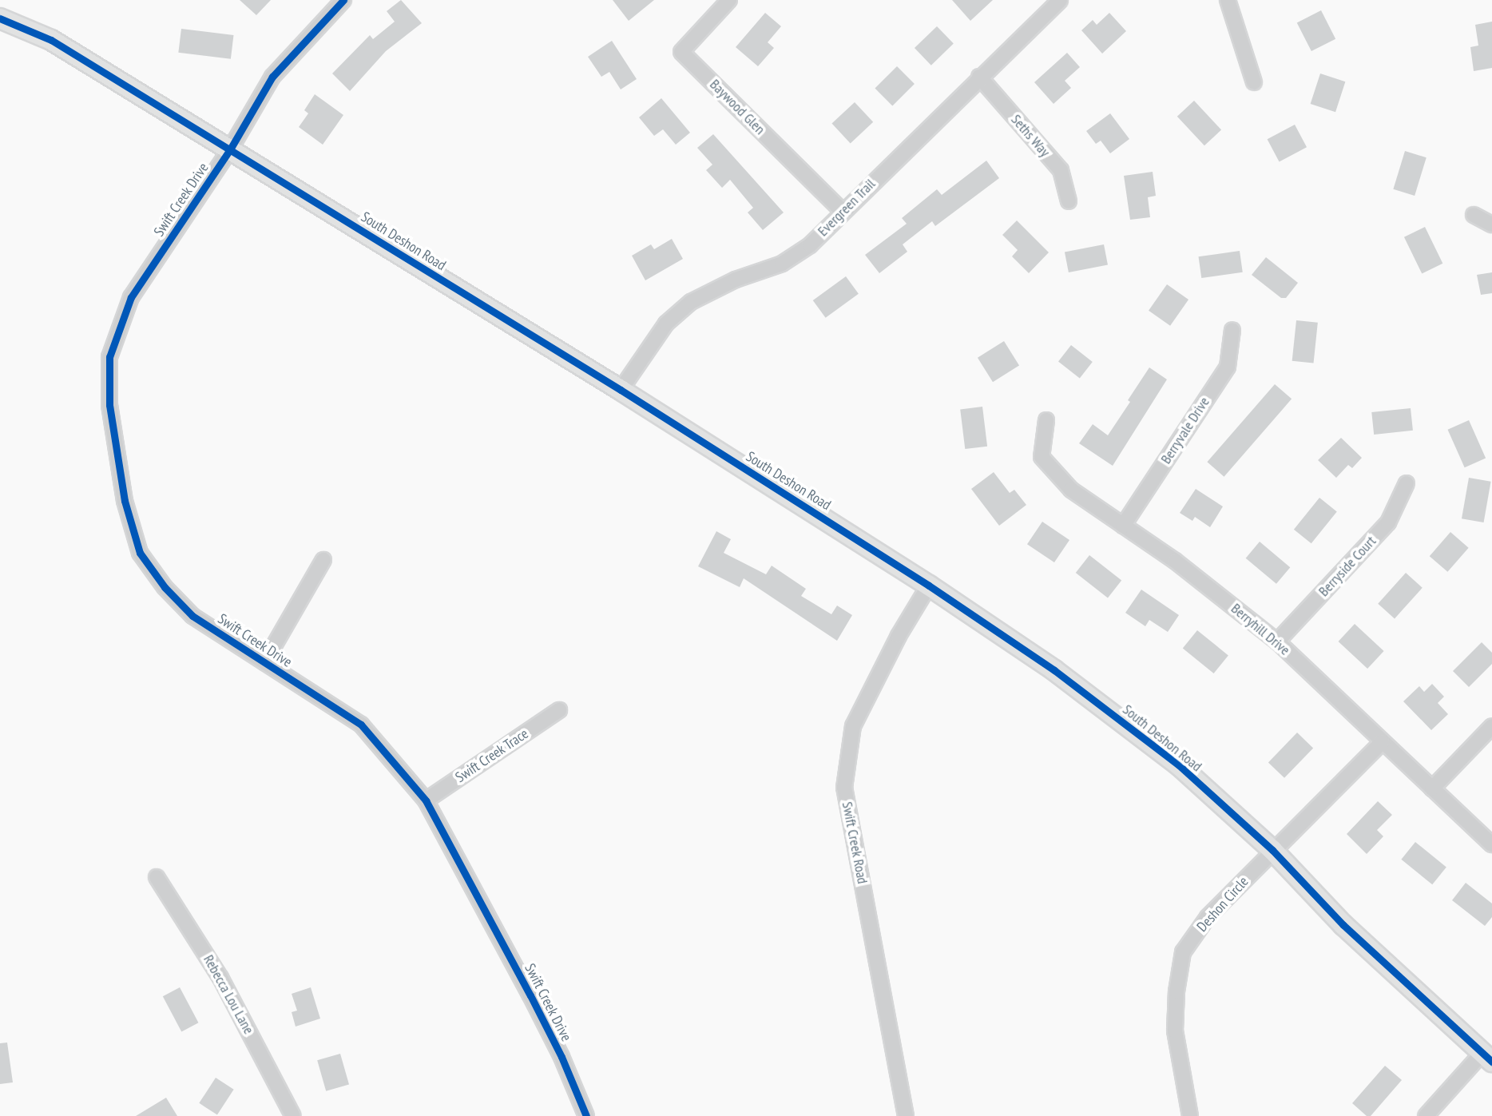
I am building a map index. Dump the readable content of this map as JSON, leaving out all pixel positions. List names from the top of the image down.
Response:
{
  "streets": {
    "street": [
      "Baywood Glen",
      "Seths Way",
      "Swift Creek Drive",
      "Evergreen Trail",
      "South Deshon Road",
      "Berryvale Drive",
      "Berryside Court",
      "Berryhill Drive",
      "Swift Creek Trace",
      "Swift Creek Road",
      "Deshon Circle",
      "Rebecca Lou Lane"
    ]
  },
  "crossings": [
    ["Baywood Glen", "Evergreen Trail"],
    ["Seths Way", "Evergreen Trail"],
    ["Swift Creek Drive", "South Deshon Road"],
    ["Swift Creek Drive", "Swift Creek Trace"],
    ["Evergreen Trail", "South Deshon Road"],
    ["South Deshon Road", "Swift Creek Road"],
    ["South Deshon Road", "Deshon Circle"],
    ["Berryvale Drive", "Berryhill Drive"],
    ["Berryside Court", "Berryhill Drive"],
    ["Berryhill Drive", "Deshon Circle"]
  ]
}
